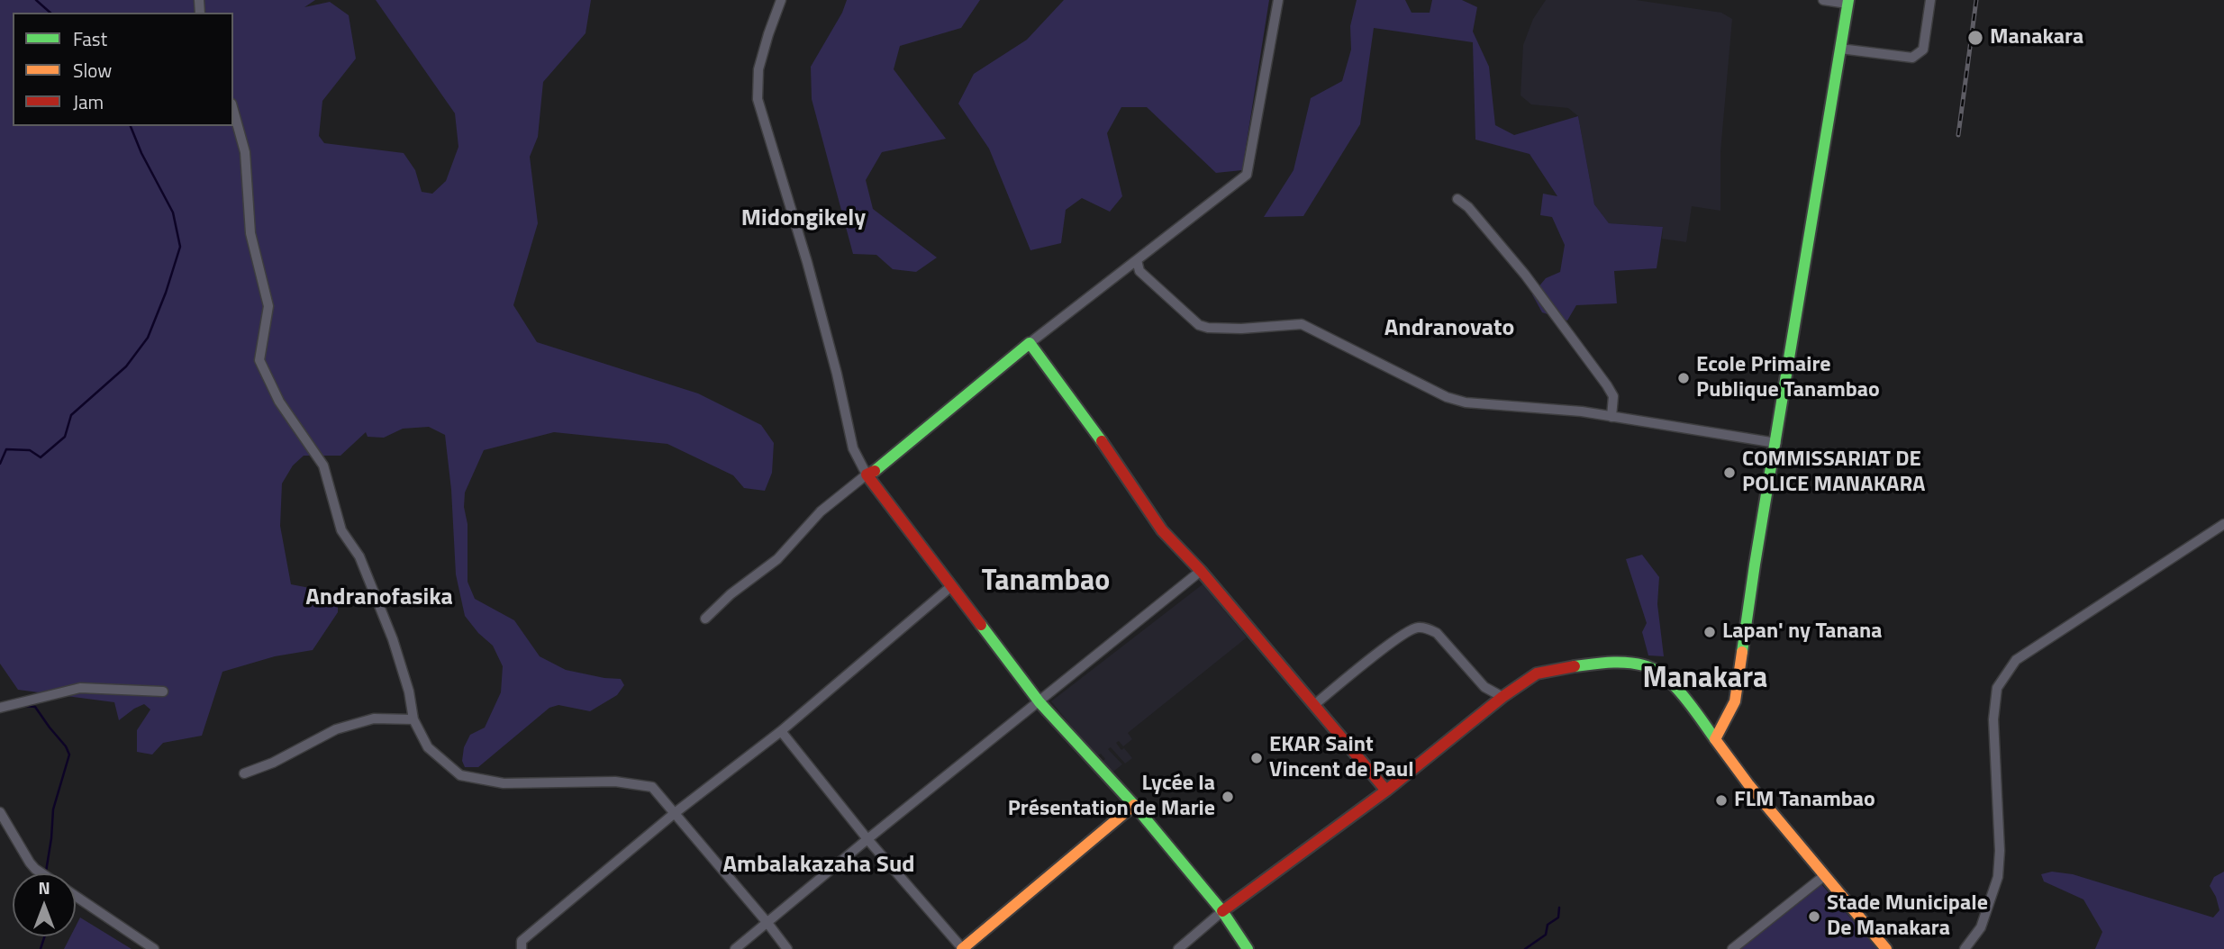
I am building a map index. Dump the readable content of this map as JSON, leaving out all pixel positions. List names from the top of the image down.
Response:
{
  "districts": [
    "Midongikely",
    "Andranovato",
    "Tanambao",
    "Andranofasika",
    "Manakara",
    "Ambalakazaha Sud"
  ],
  "places": [
    "Manakara",
    "Ecole Primaire Publique Tanambao",
    "COMMISSARIAT DE POLICE MANAKARA",
    "Lapan' ny Tanana",
    "EKAR Saint Vincent de Paul",
    "Lycée la Présentation de Marie",
    "FLM Tanambao",
    "Stade Municipale De Manakara"
  ],
  "legend": ["Fast", "Slow", "Jam"],
  "north": "top"
}
